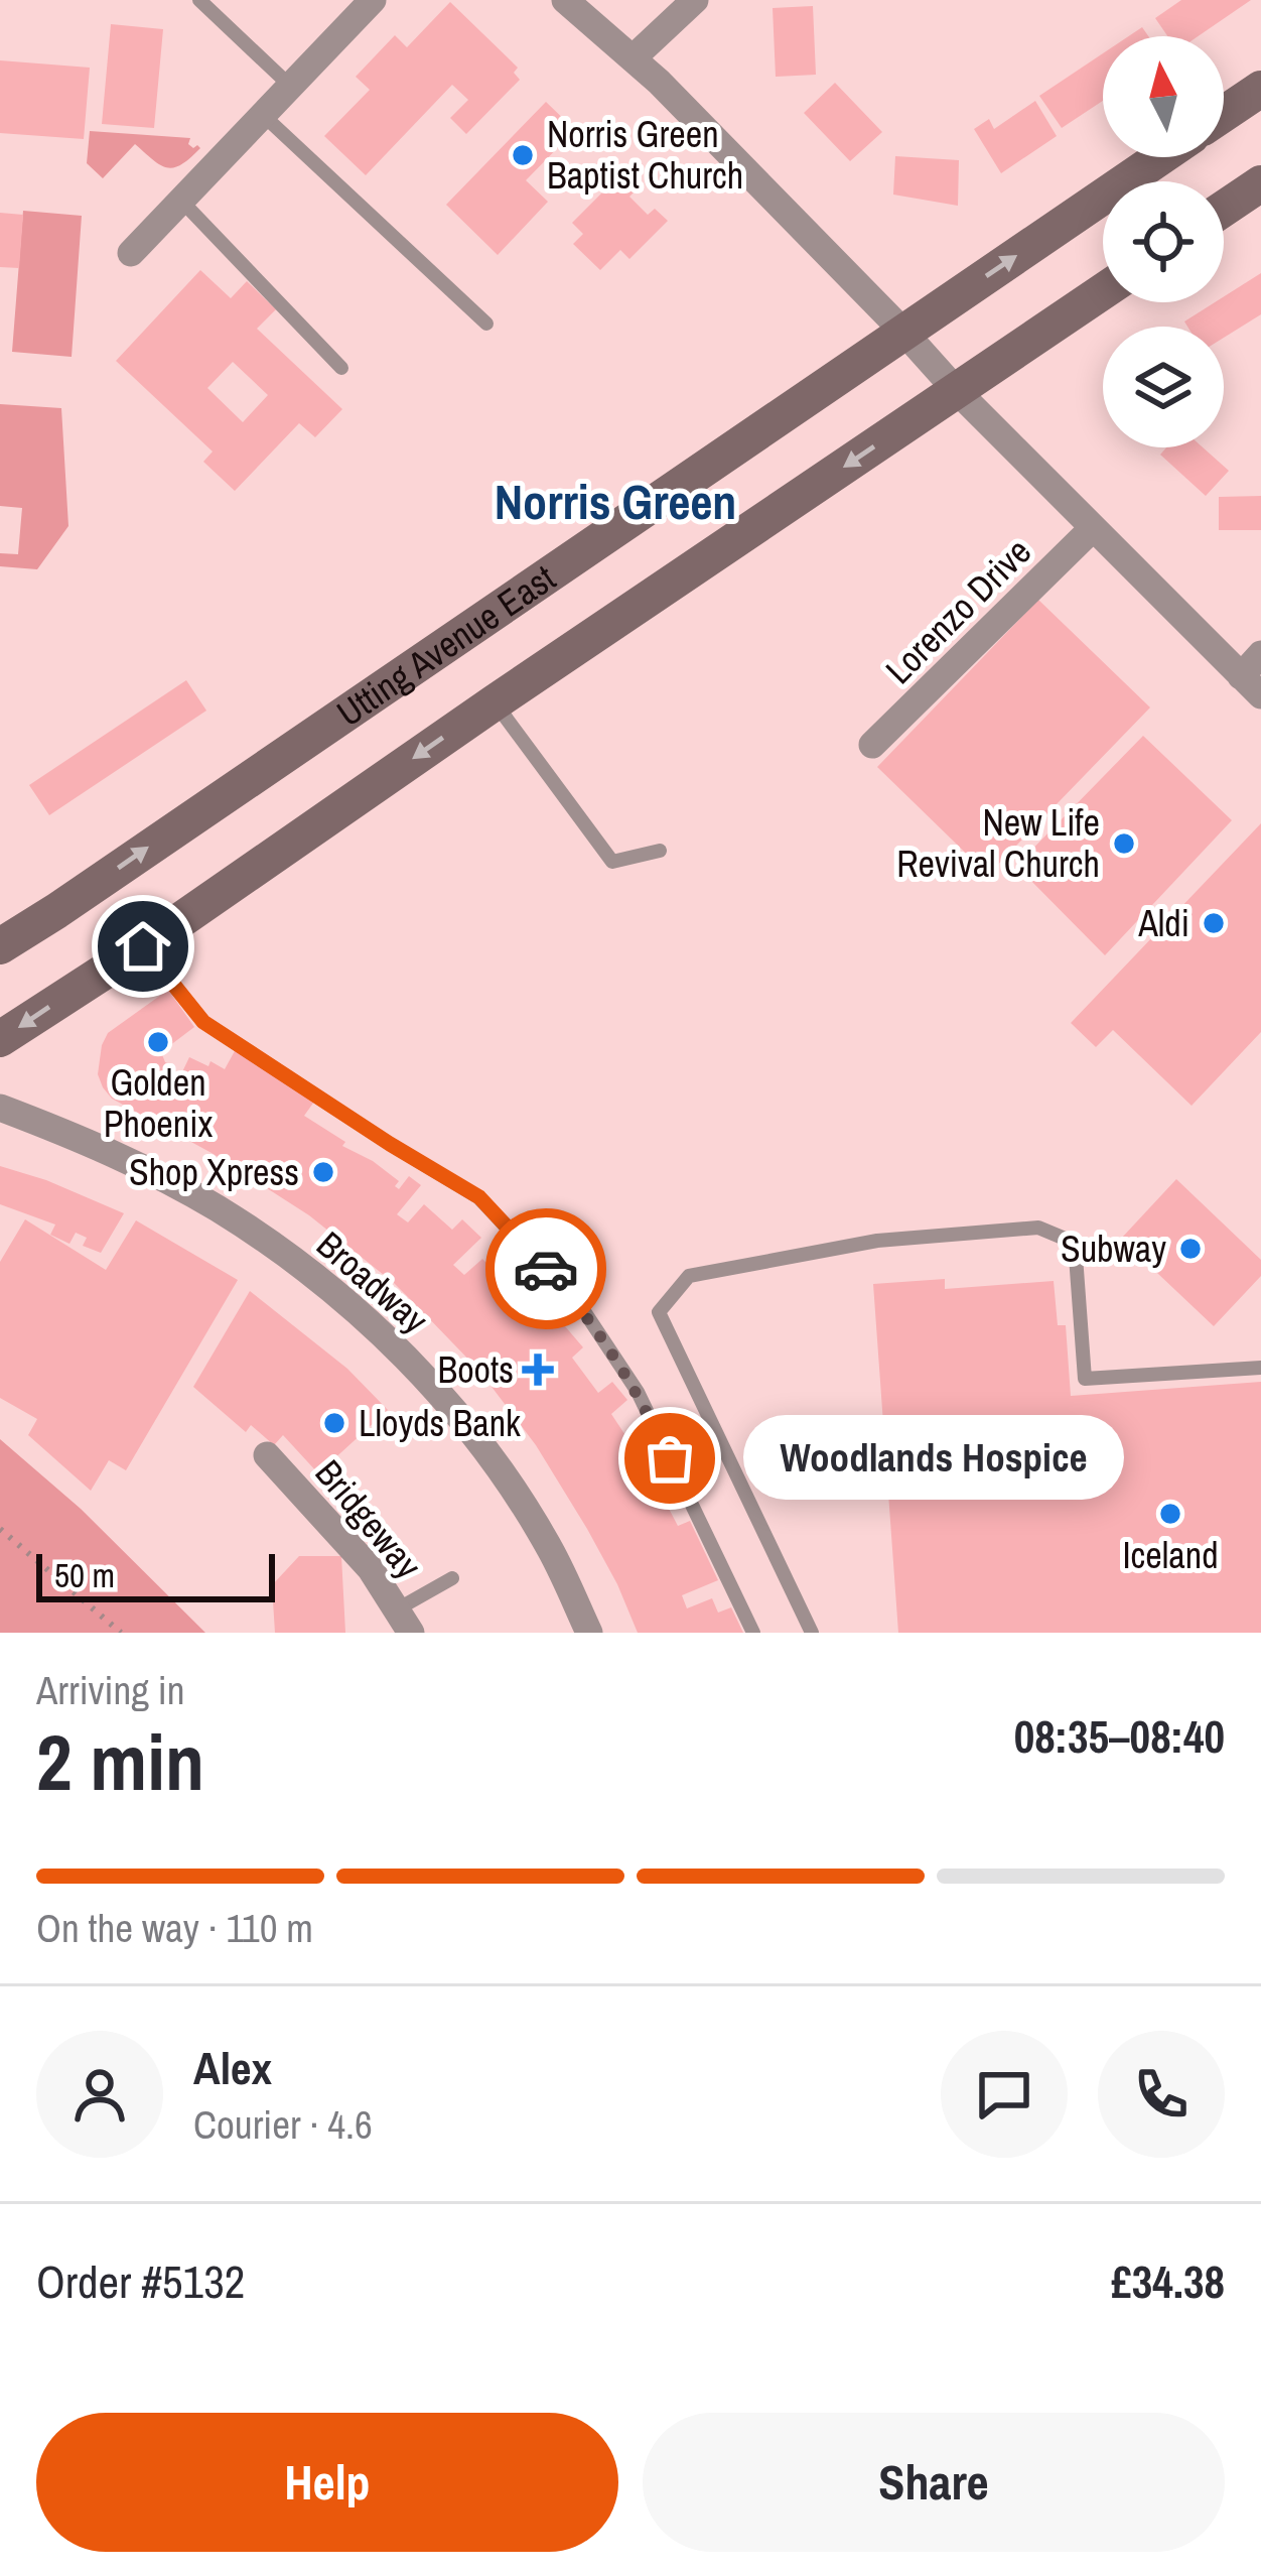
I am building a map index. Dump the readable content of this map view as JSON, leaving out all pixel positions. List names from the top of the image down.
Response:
{
  "streets": {
    "street": [
      "Lorenzo Drive",
      "Utting Avenue East",
      "Broadway",
      "Bridgeway"
    ]
  },
  "districts": ["Norris Green"],
  "places": {
    "other": [
      "Norris Green Baptist Church",
      "New Life Revival Church",
      "Aldi",
      "Golden Phoenix",
      "Shop Xpress",
      "Subway",
      "Lloyds Bank",
      "Woodlands Hospice",
      "Iceland"
    ],
    "health": ["Boots"]
  },
  "scale_bar": "50 m",
  "north": "top",
  "page": {
    "bubble": "Woodlands Hospice",
    "scale": "50 m",
    "heading": ["2 min", "Arriving in", "08:35–08:40"],
    "panel": [
      "Alex",
      "Courier · 4.6",
      "Order #5132",
      "£34.38"
    ],
    "bar": "On the way · 110 m",
    "buttons": ["Help", "Share"]
  }
}
